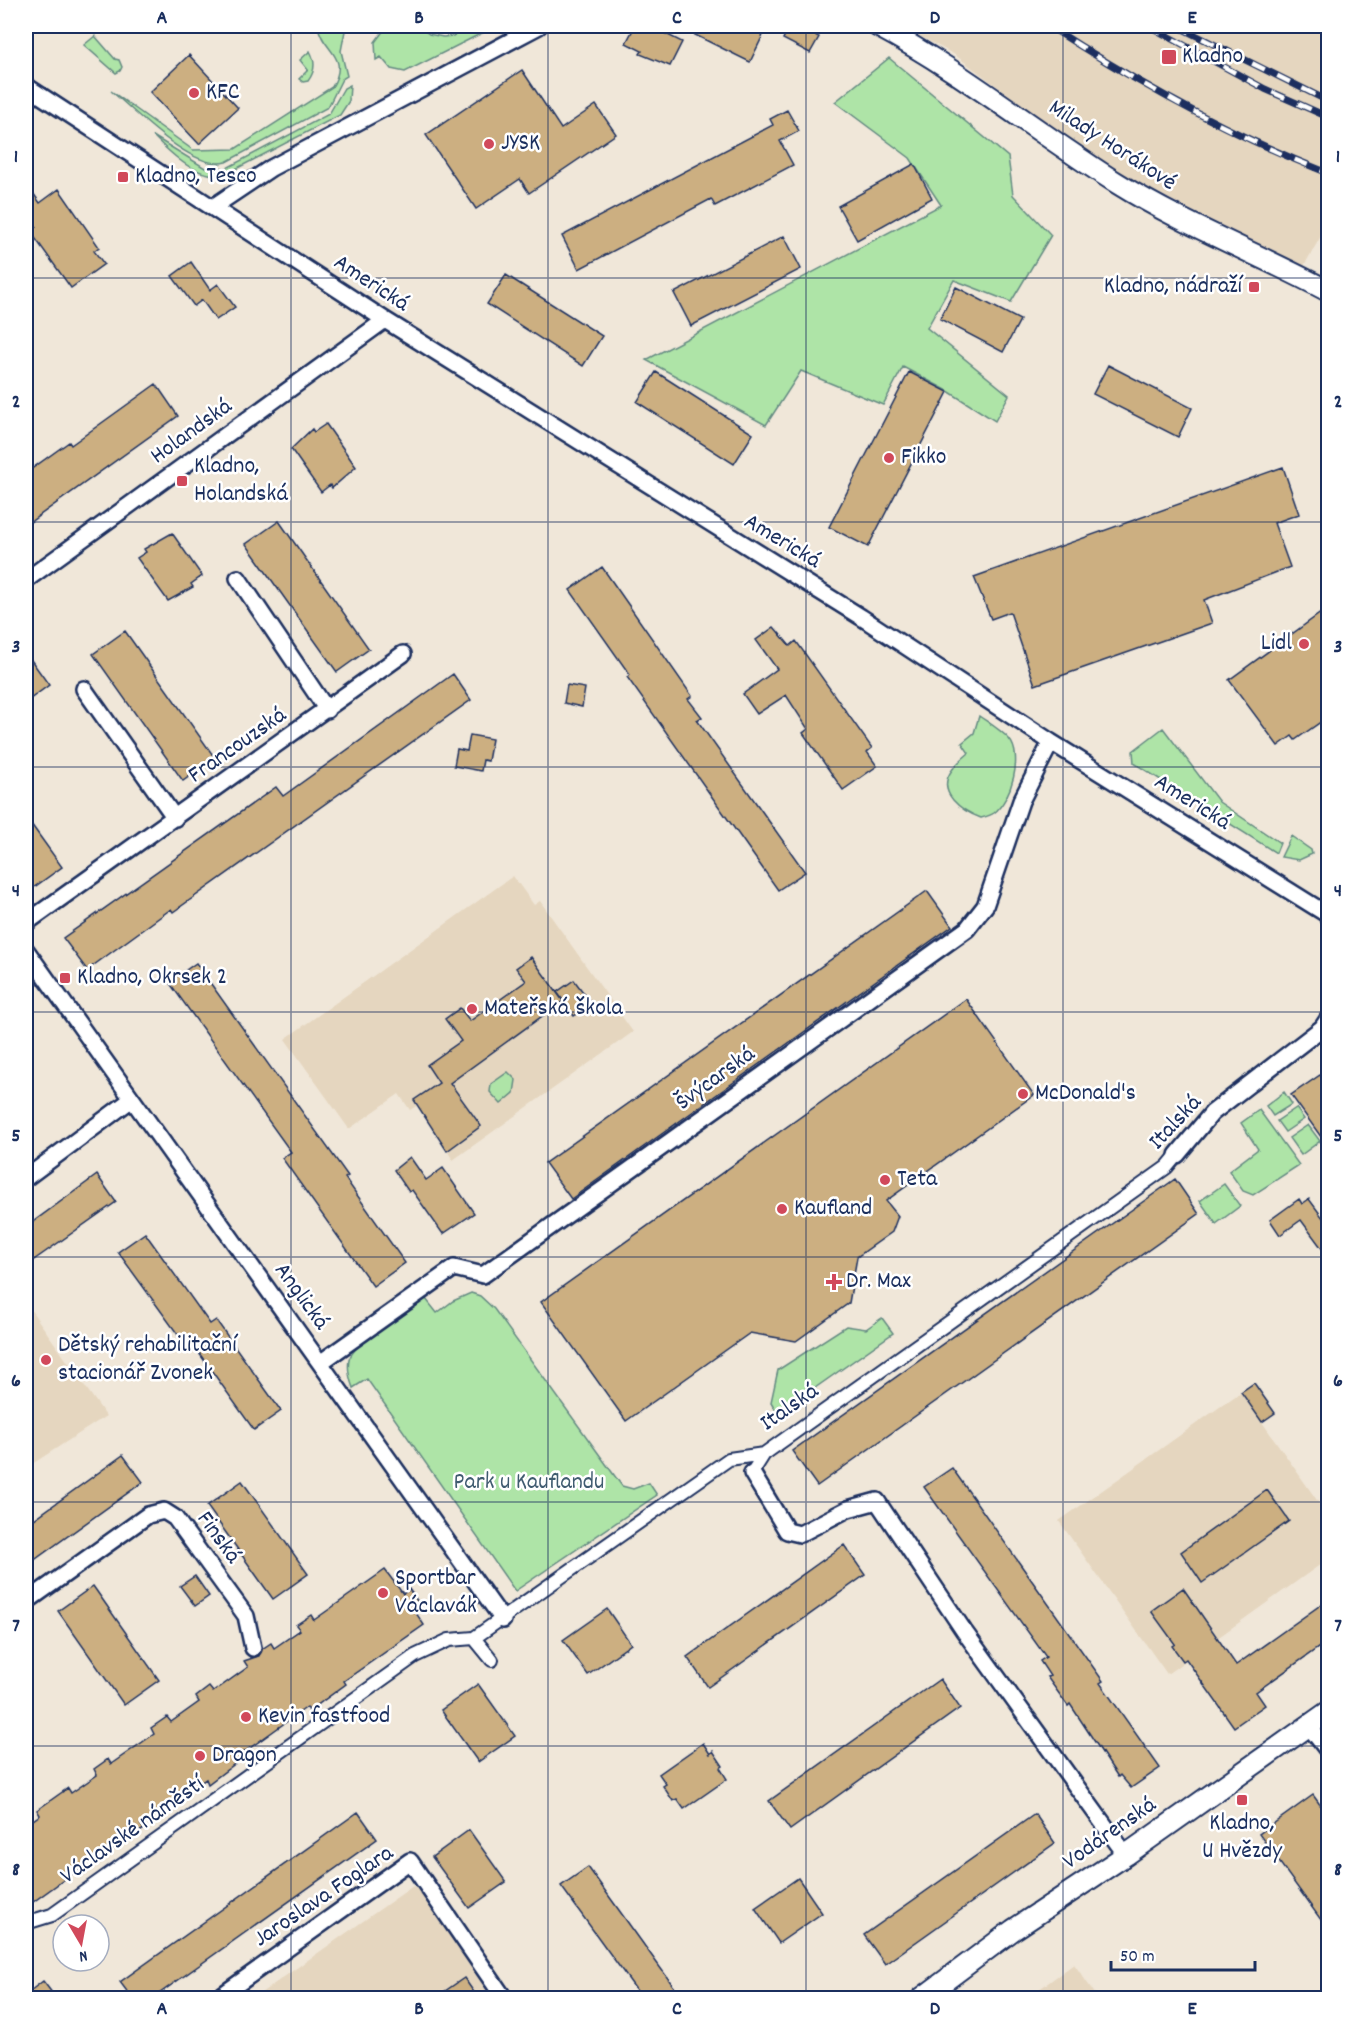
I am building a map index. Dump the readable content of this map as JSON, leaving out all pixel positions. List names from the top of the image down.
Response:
{
  "streets": {
    "street": [
      "Milady Horákové",
      "Americká",
      "Holandská",
      "Francouzská",
      "Švýcarská",
      "Italská",
      "Anglická",
      "Finská",
      "Václavské náměstí",
      "Vodárenská",
      "Jaroslava Foglara"
    ]
  },
  "crossings": [
    ["Americká", "Holandská"],
    ["Americká", "Švýcarská"],
    ["Švýcarská", "Anglická"],
    ["Italská", "Vodárenská"]
  ],
  "parks": ["Park u Kauflandu"],
  "places": {
    "transit": [
      "Kladno",
      "Kladno, Tesco",
      "Kladno, nádraží",
      "Kladno, Holandská",
      "Kladno, Okrsek 2",
      "Kladno, U Hvězdy"
    ],
    "other": [
      "KFC",
      "JYSK",
      "Fikko",
      "Lidl",
      "Mateřská škola",
      "McDonald's",
      "Teta",
      "Kaufland",
      "Dětský rehabilitační stacionář Zvonek",
      "Sportbar Václavák",
      "Kevin fastfood",
      "Dragon"
    ],
    "health": ["Dr. Max"]
  },
  "scale_bar": "50 m",
  "north": "bottom",
  "grid": {
    "columns": [
      "A",
      "B",
      "C",
      "D",
      "E"
    ],
    "rows": [
      "1",
      "2",
      "3",
      "4",
      "5",
      "6",
      "7",
      "8"
    ]
  }
}
